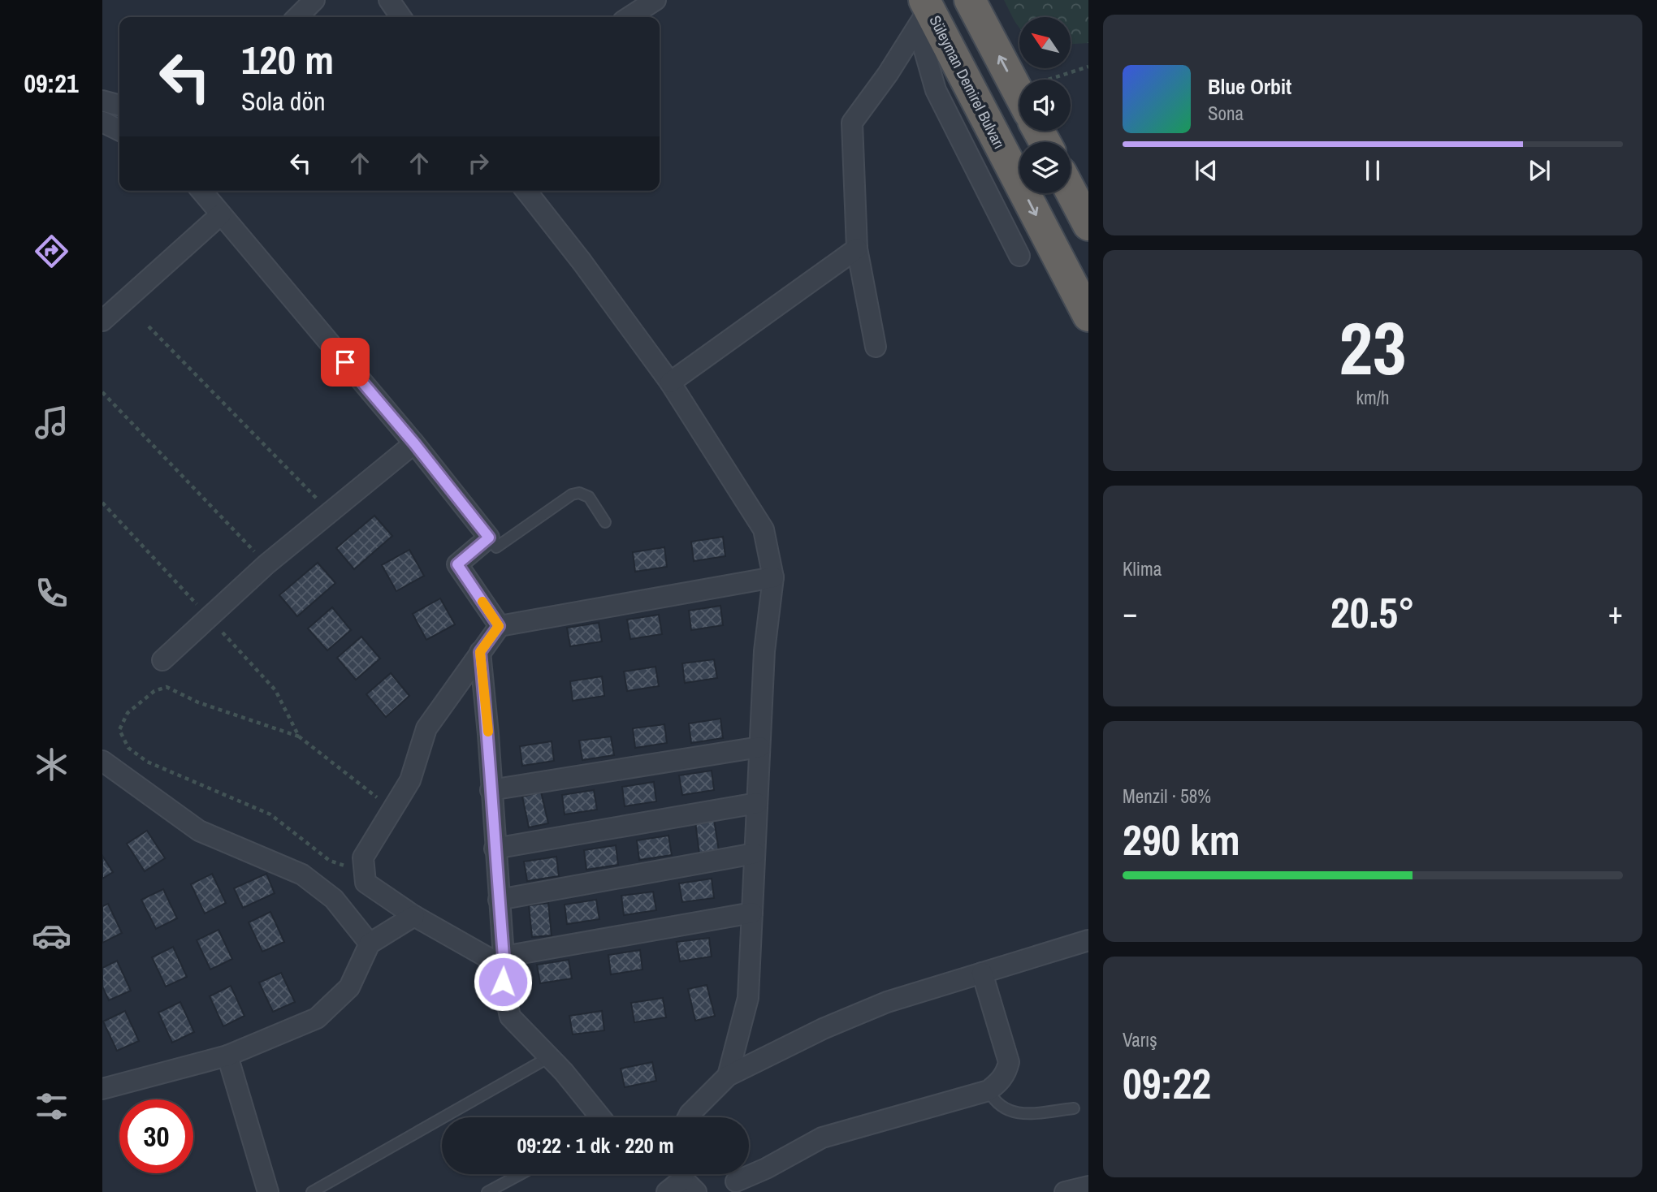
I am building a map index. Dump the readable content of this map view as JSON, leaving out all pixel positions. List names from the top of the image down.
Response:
{
  "streets": {
    "highway": ["Süleyman Demirel Bulvarı"]
  },
  "north": "top left",
  "page": {
    "tabs": "09:21",
    "turn": ["120 m", "Sola dön"],
    "song": ["Blue Orbit", "Sona"],
    "tile": [
      ["23", "km/h"],
      "Klima",
      ["Menzil · 58%", "290 km"],
      ["Varış", "09:22"]
    ],
    "heat": ["−", "20.5°", "+"],
    "limit": "30",
    "trip": "09:22 · 1 dk · 220 m"
  }
}
